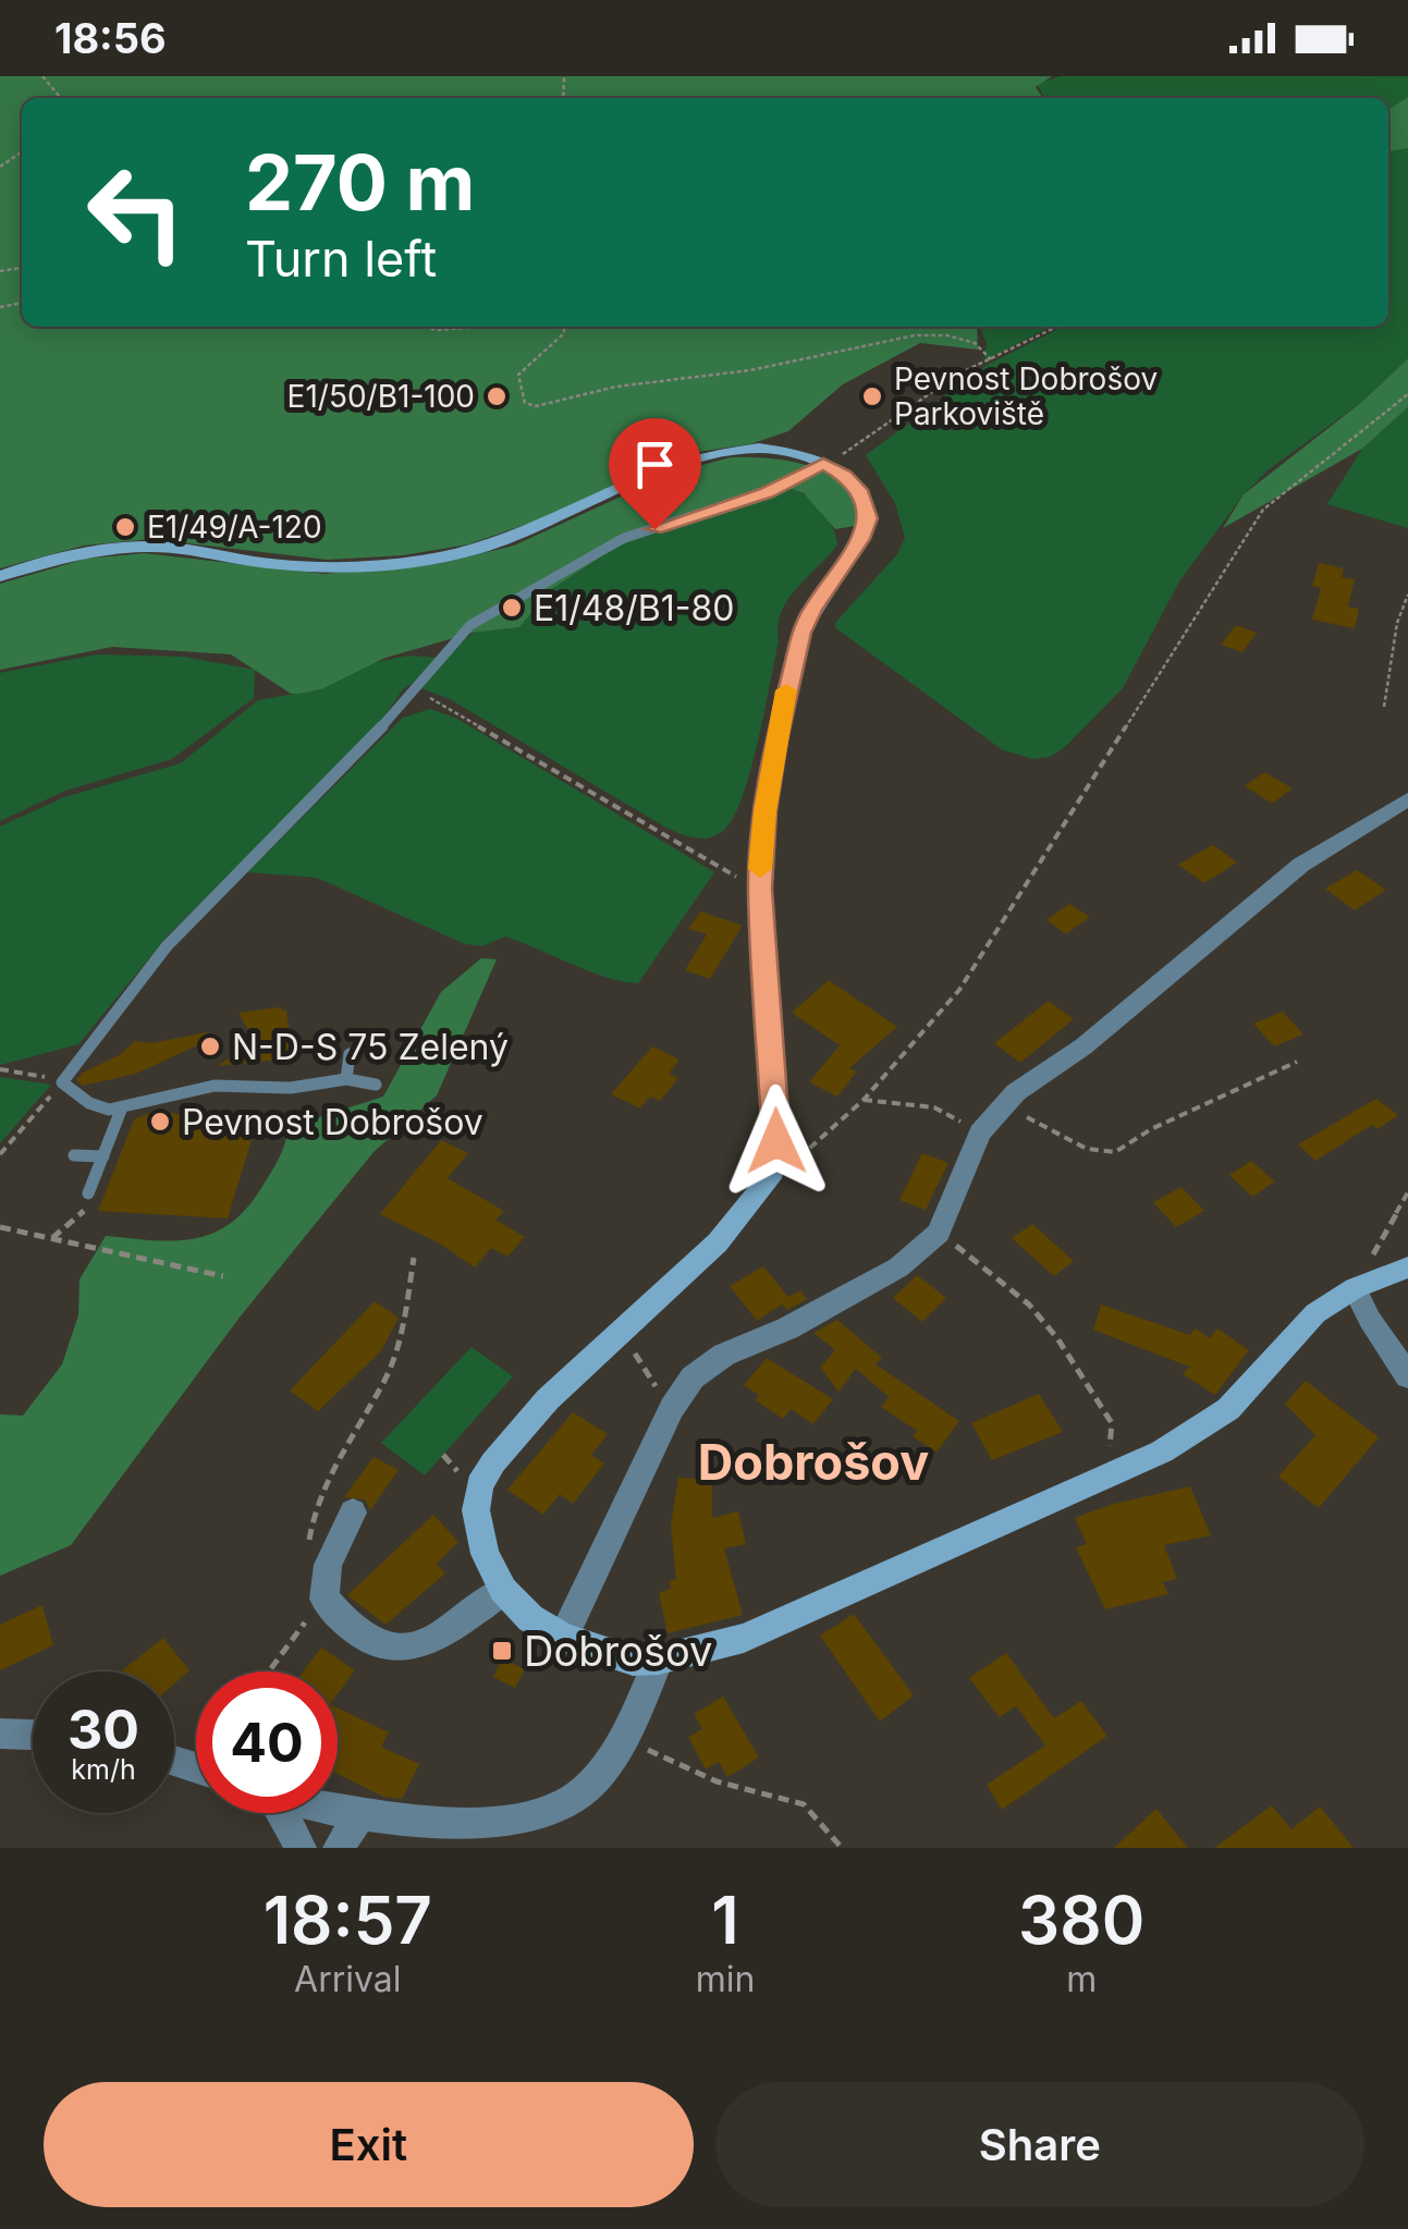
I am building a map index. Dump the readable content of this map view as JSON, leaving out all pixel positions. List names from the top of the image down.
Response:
{
  "districts": ["Dobrošov"],
  "places": {
    "other": [
      "E1/50/B1-100",
      "Pevnost Dobrošov Parkoviště",
      "E1/49/A-120",
      "E1/48/B1-80",
      "N-D-S 75 Zelený",
      "Pevnost Dobrošov"
    ],
    "transit": ["Dobrošov"]
  },
  "page": {
    "status": "18:56",
    "turn": ["270 m", "Turn left"],
    "speed": "30 km/h",
    "limit": "40",
    "eta": [
      "18:57",
      "Arrival",
      "1",
      "min",
      "380",
      "m"
    ],
    "buttons": ["Exit", "Share"]
  }
}
